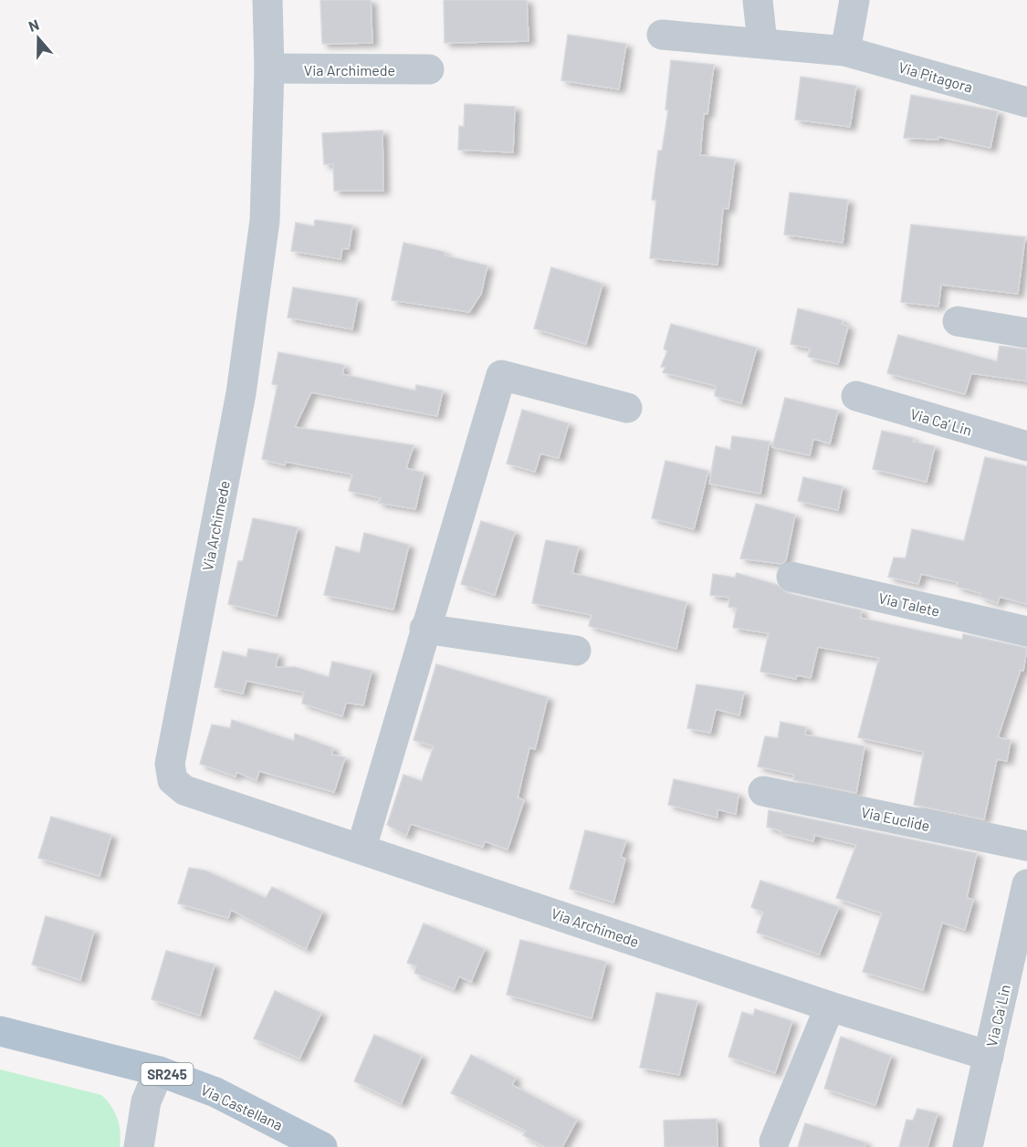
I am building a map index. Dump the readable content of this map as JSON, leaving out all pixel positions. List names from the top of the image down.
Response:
{
  "streets": {
    "main road": ["SR245", "Via Castellana"],
    "street": [
      "Via Archimede",
      "Via Pitagora",
      "Via Ca' Lin",
      "Via Talete",
      "Via Euclide"
    ]
  },
  "crossings": [
    ["Via Archimede", "Via Ca' Lin"]
  ],
  "north": "top"
}
